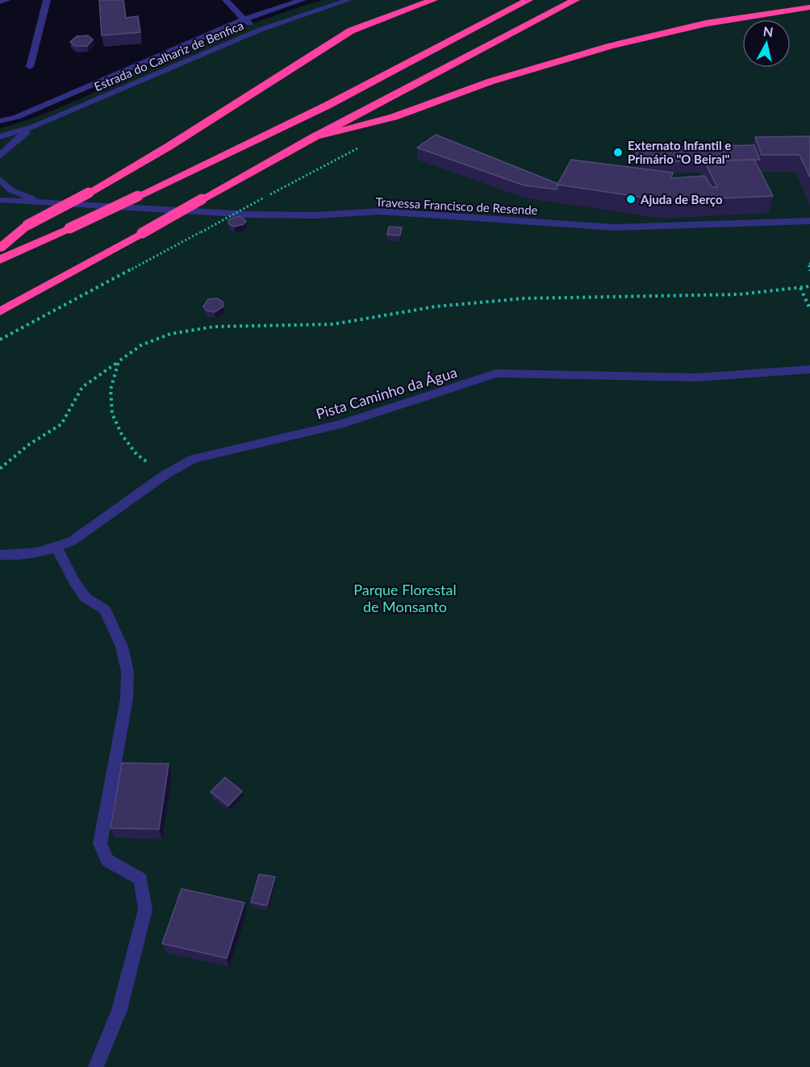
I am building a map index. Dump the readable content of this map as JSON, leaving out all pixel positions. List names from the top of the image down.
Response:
{
  "streets": {
    "street": ["Estrada do Calhariz de Benfica", "Travessa Francisco de Resende", "Pista Caminho da Água"]
  },
  "parks": ["Parque Florestal de Monsanto"],
  "places": ["Externato Infantil e Primário \"O Beiral\"", "Ajuda de Berço"],
  "north": "top"
}
